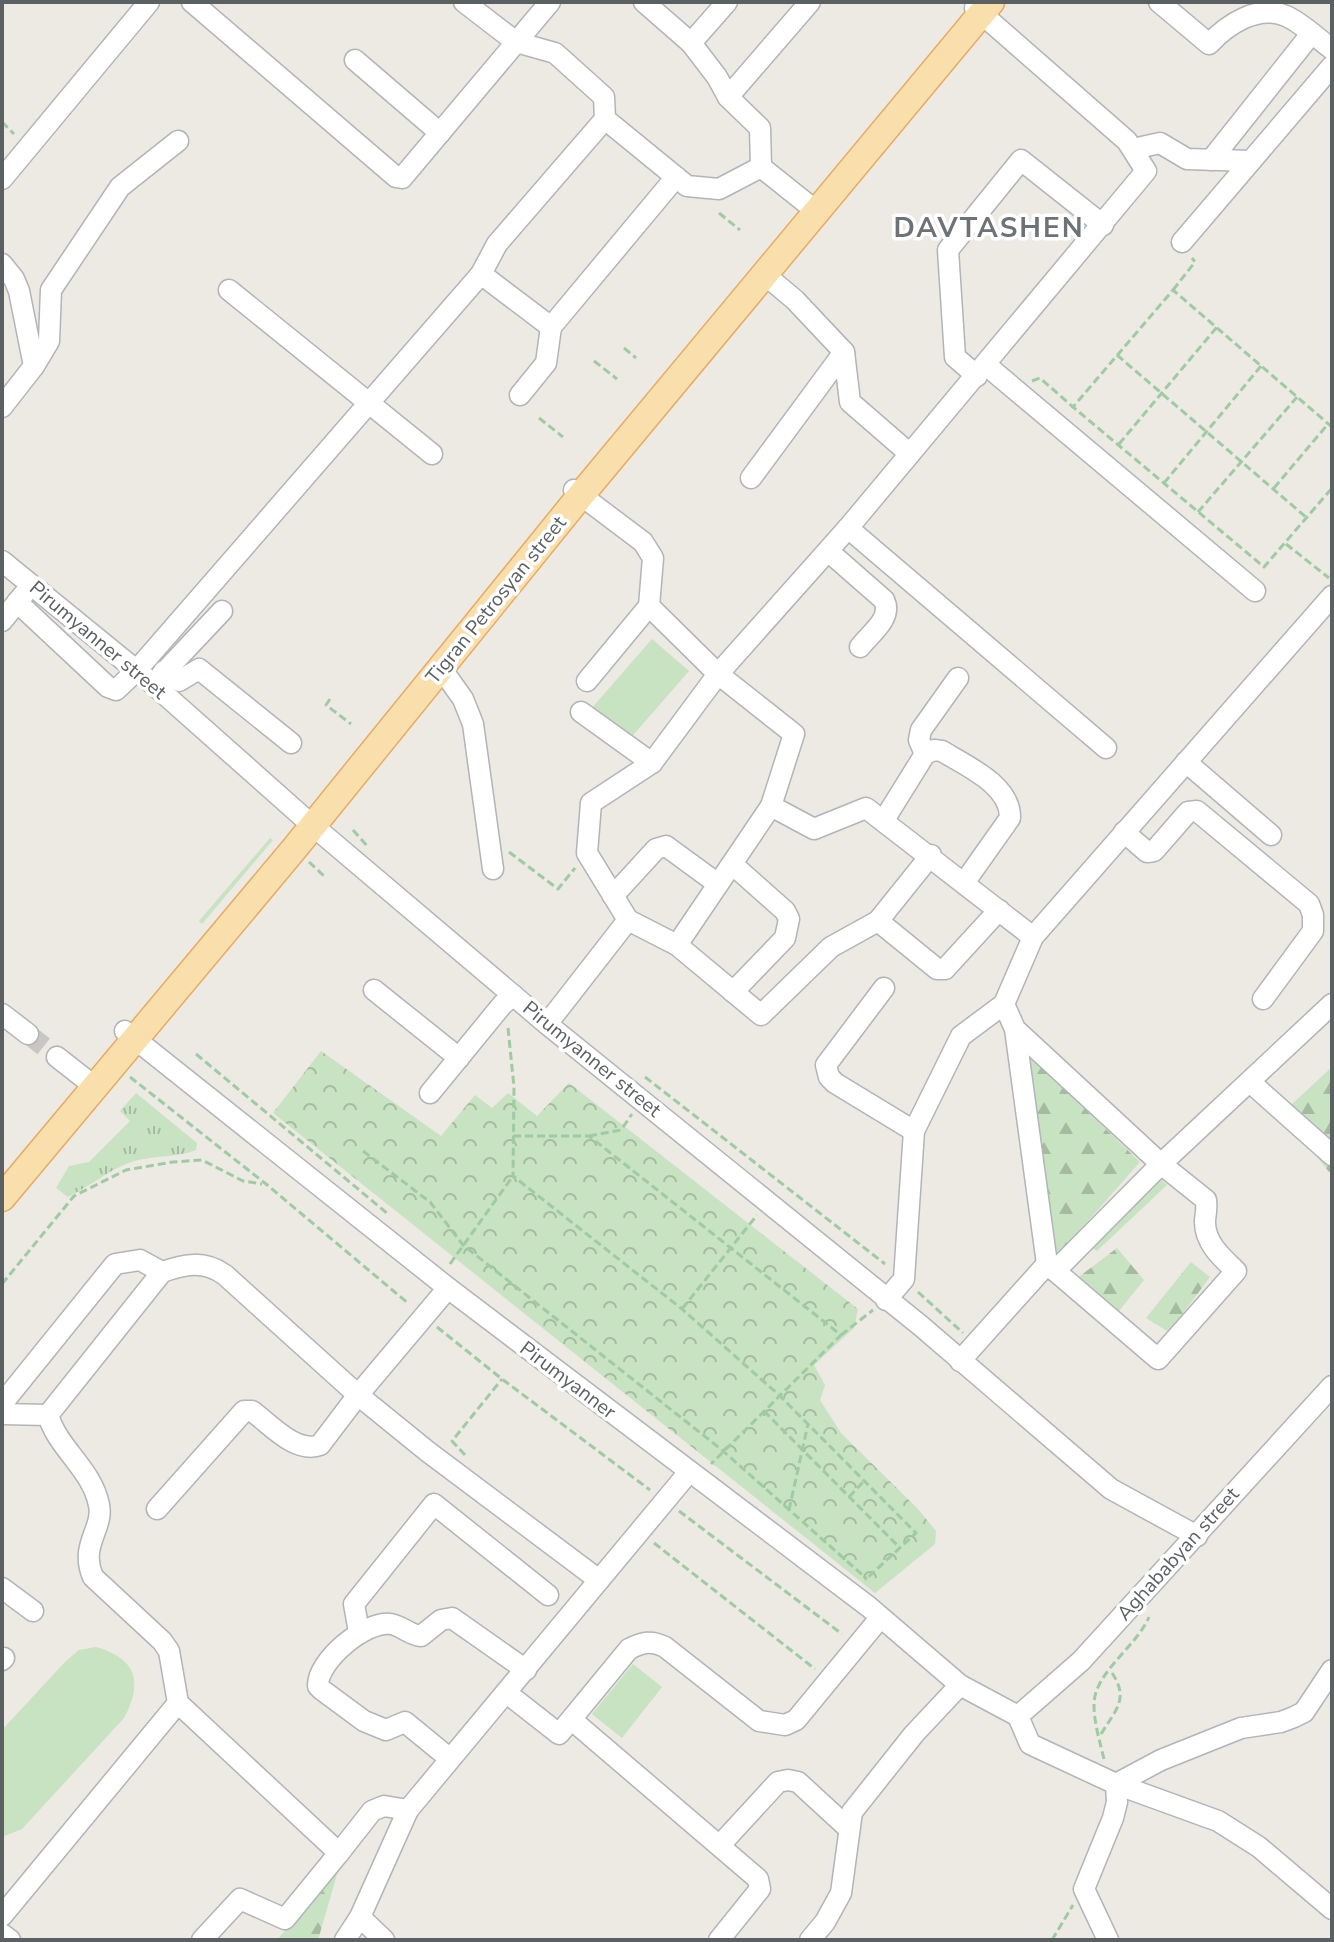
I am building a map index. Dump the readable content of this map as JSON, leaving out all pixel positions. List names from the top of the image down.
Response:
{
  "streets": {
    "main road": ["Tigran Petrosyan street"],
    "street": ["Pirumyanner street", "Pirumyanner", "Aghababyan street"]
  },
  "crossings": [
    ["Tigran Petrosyan street", "Pirumyanner street"],
    ["Tigran Petrosyan street", "Pirumyanner"],
    ["Pirumyanner street", "Aghababyan street"],
    ["Pirumyanner", "Aghababyan street"]
  ],
  "districts": ["DAVTASHEN"]
}
